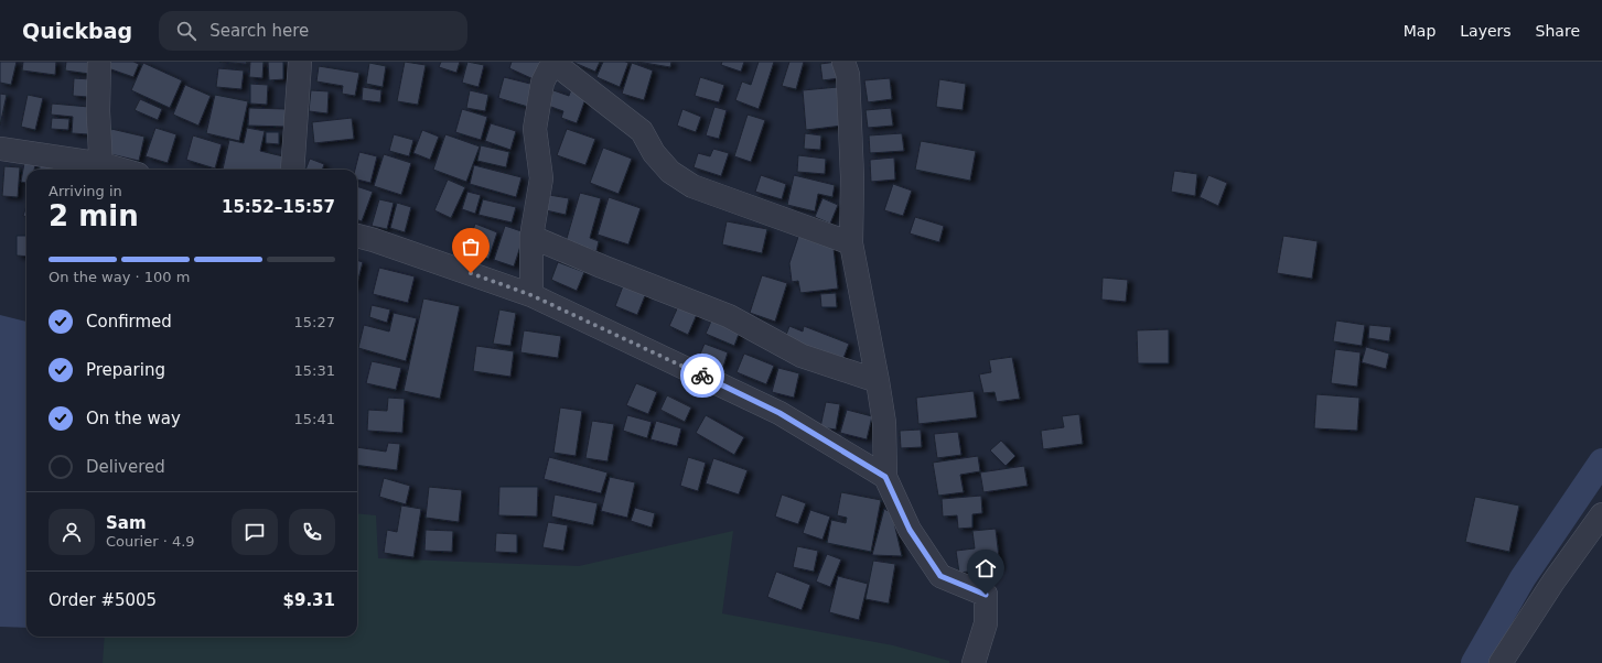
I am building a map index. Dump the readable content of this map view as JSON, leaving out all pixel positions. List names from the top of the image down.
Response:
{
  "page": {
    "header": "Quickbag",
    "search": "Search here",
    "nav": ["Map", "Layers", "Share"],
    "heading": ["2 min", "Arriving in", "15:52–15:57"],
    "panel": [
      "Sam",
      "Courier · 4.9",
      "Order #5005",
      "$9.31"
    ],
    "bar": "On the way · 100 m",
    "list": [
      ["Confirmed", "15:27"],
      ["Preparing", "15:31"],
      ["On the way", "15:41"],
      "Delivered"
    ]
  }
}
